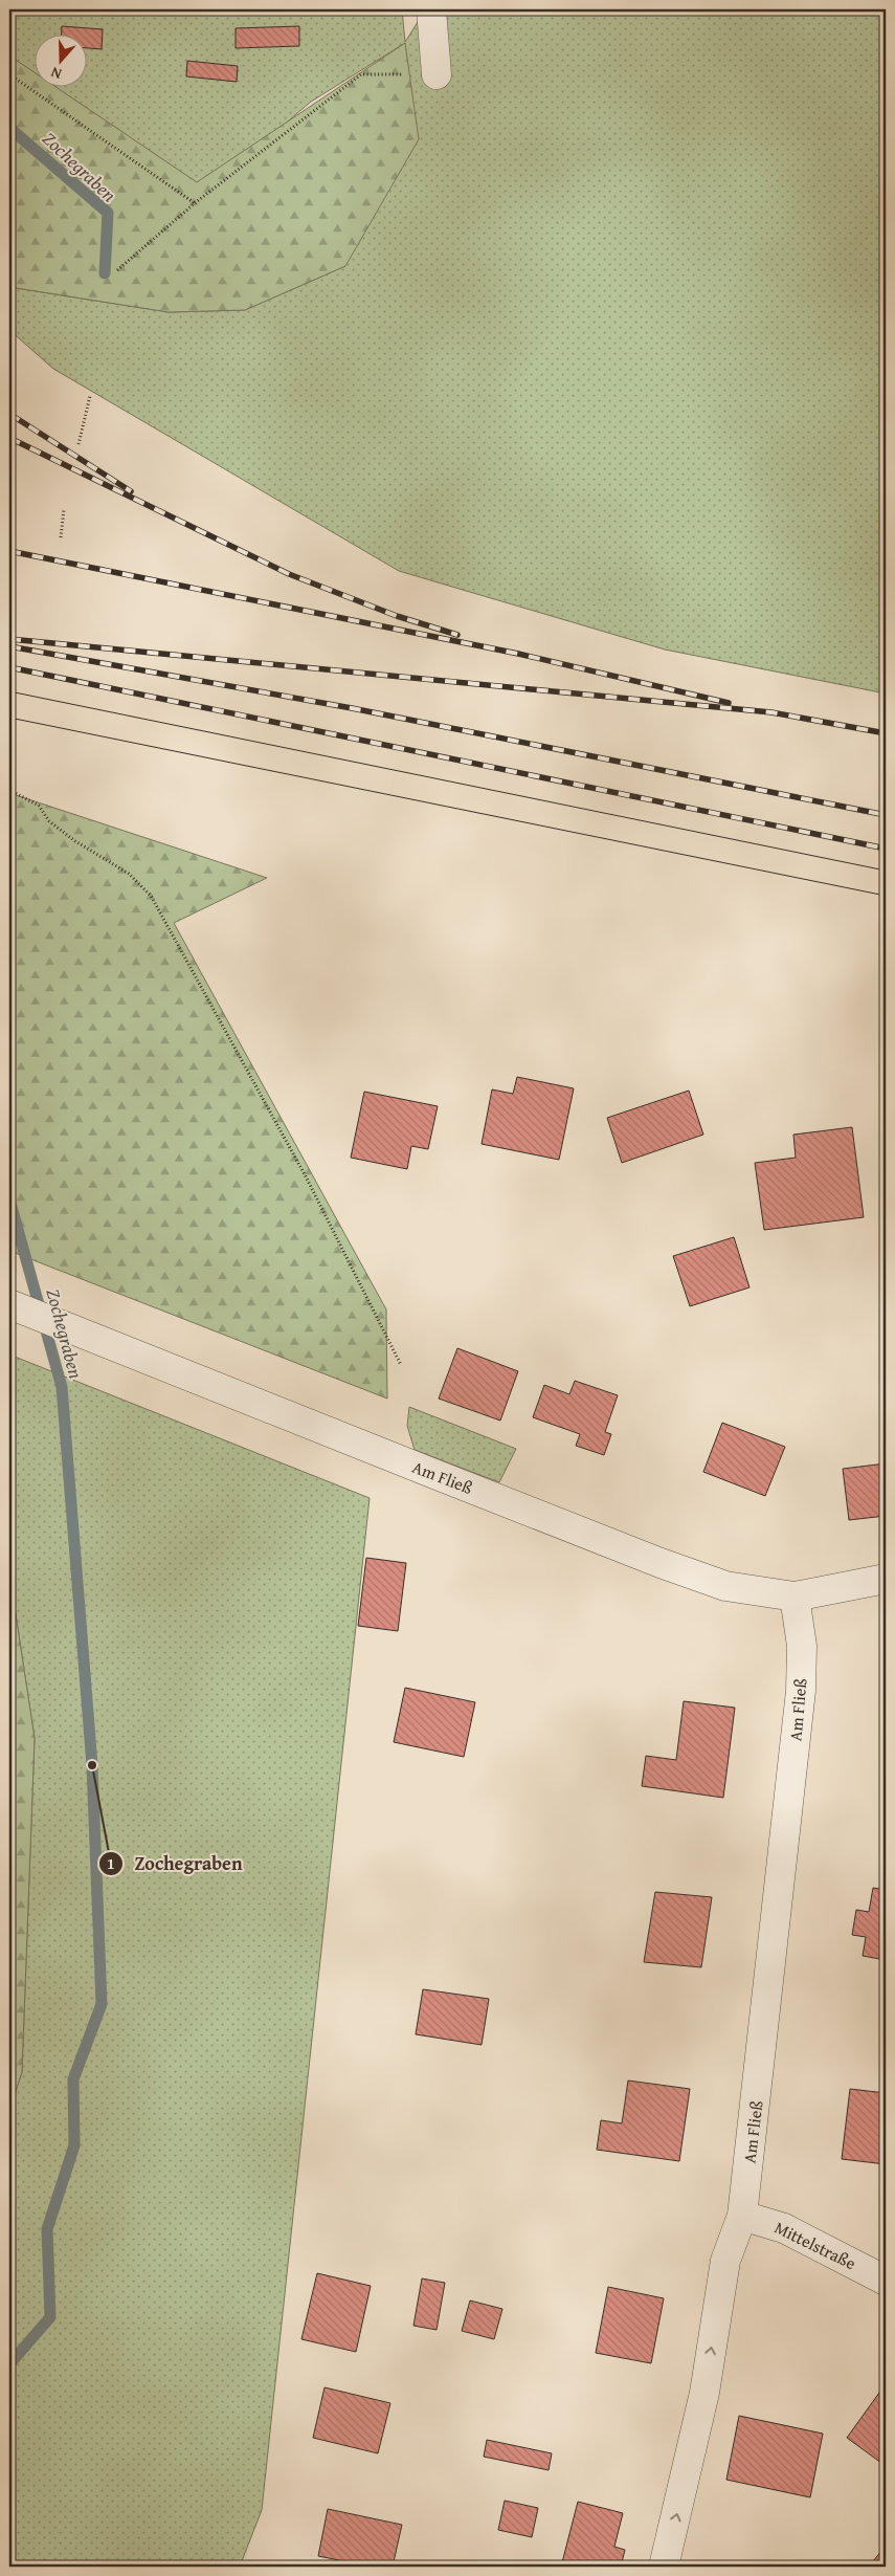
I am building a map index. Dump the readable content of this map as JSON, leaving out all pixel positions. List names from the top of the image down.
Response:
{
  "streets": {
    "street": ["Am Fließ", "Mittelstraße"]
  },
  "crossings": [
    ["Am Fließ", "Mittelstraße"]
  ],
  "water": ["Zochegraben"],
  "places": ["Zochegraben"],
  "north": "bottom"
}
